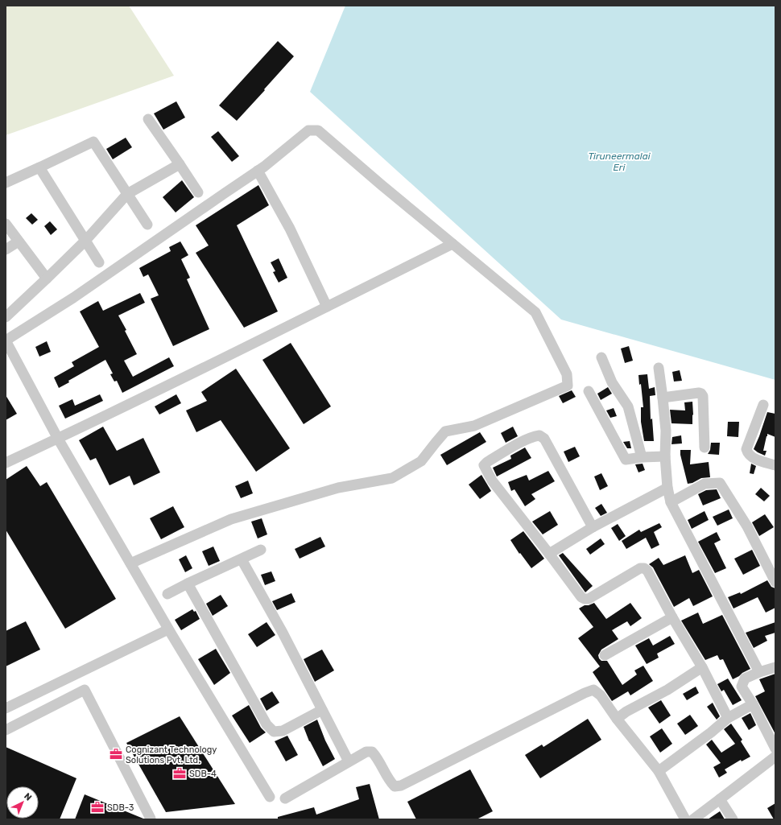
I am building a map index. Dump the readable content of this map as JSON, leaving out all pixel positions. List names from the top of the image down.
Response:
{
  "water": ["Tiruneermalai Eri"],
  "places": {
    "office": ["Cognizant Technology Solutions Pvt. Ltd.", "SDB-4", "SDB-3"]
  },
  "north": "top right"
}
